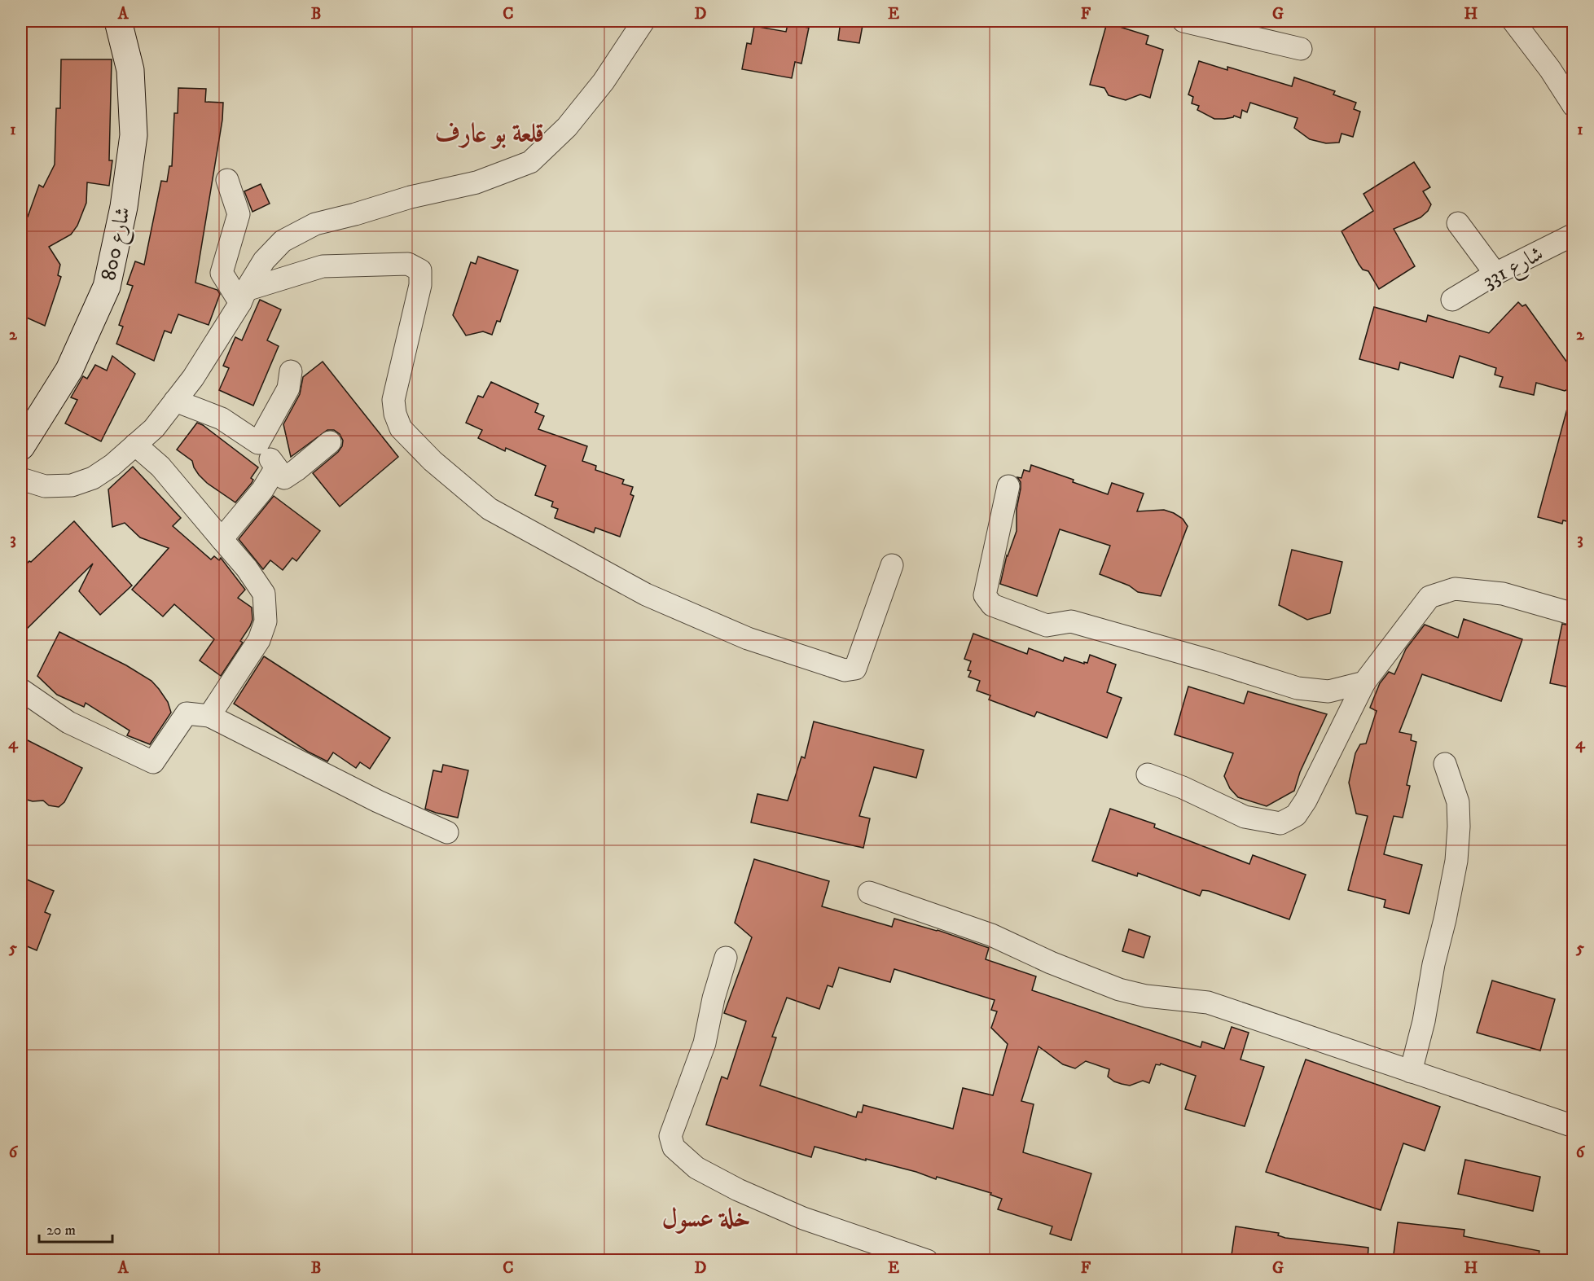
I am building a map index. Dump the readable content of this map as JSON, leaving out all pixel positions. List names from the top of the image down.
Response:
{
  "streets": {
    "main road": ["شارع 800"],
    "street": ["شارع 331"]
  },
  "districts": ["قلعة بو عارف", "خلة عسول"],
  "scale_bar": "20 m",
  "grid": {
    "columns": [
      "A",
      "B",
      "C",
      "D",
      "E",
      "F",
      "G",
      "H"
    ],
    "rows": [
      "1",
      "2",
      "3",
      "4",
      "5",
      "6"
    ]
  }
}
